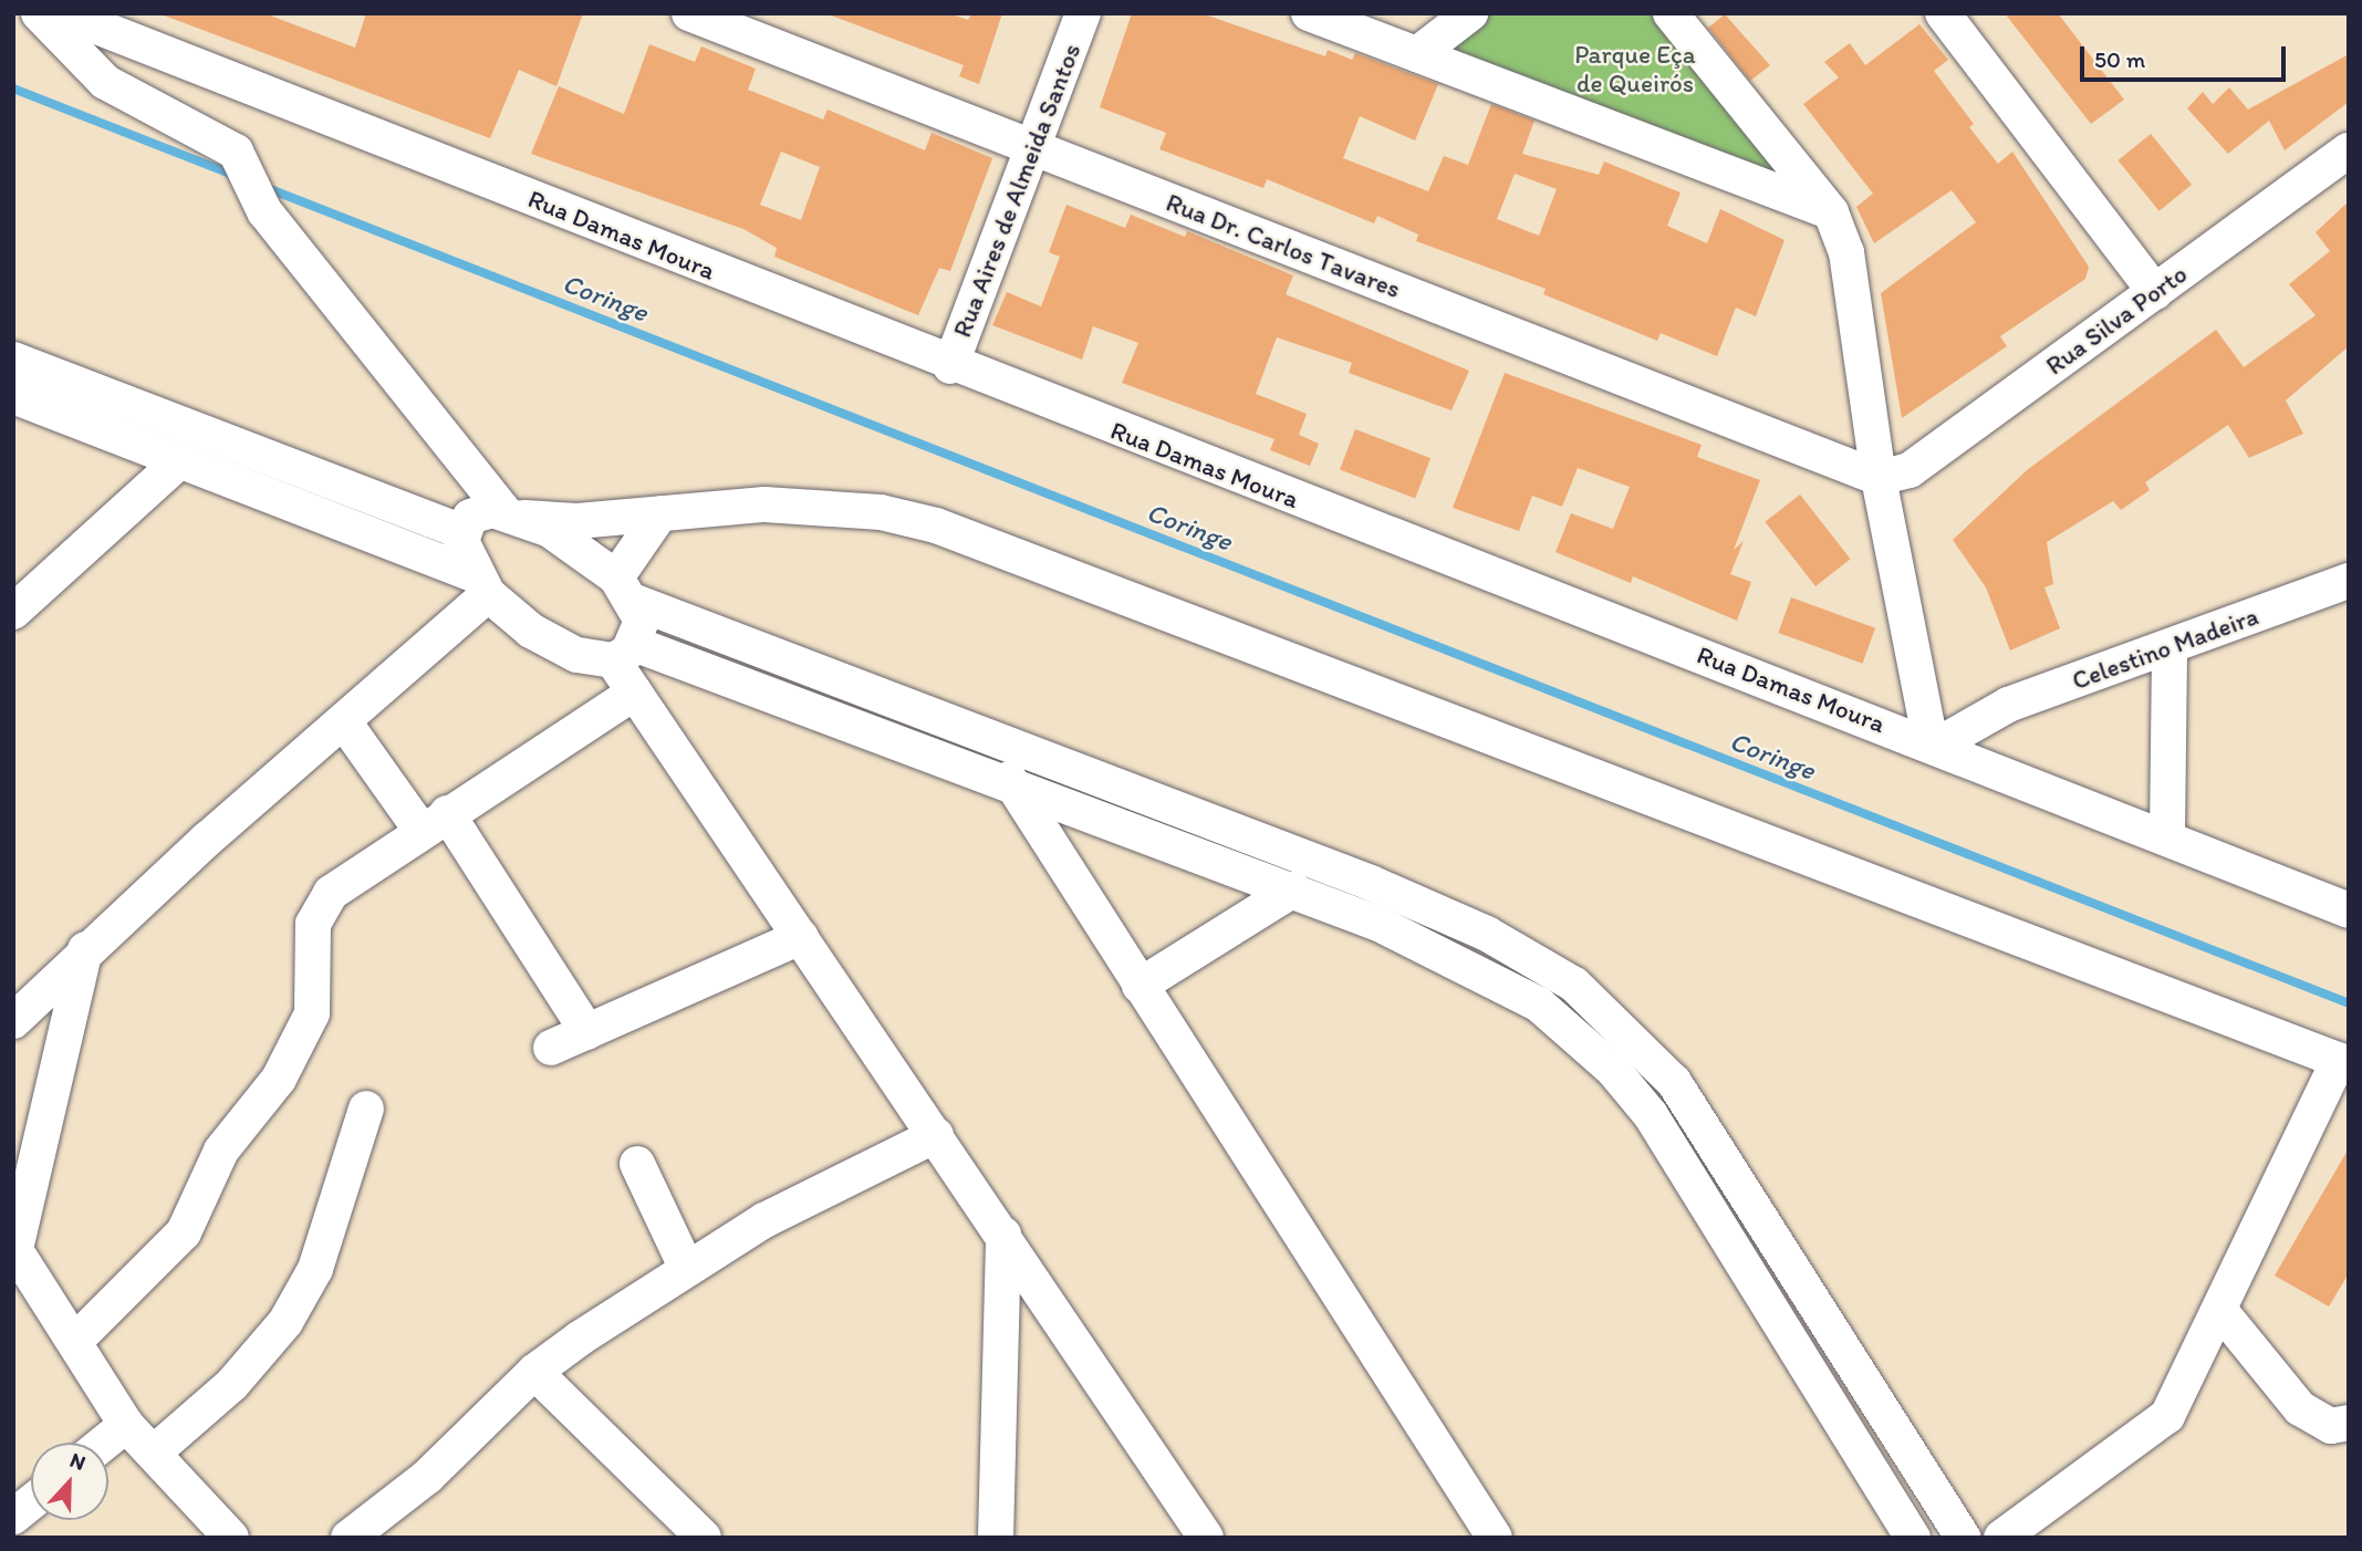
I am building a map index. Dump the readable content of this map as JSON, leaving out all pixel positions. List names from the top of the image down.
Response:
{
  "streets": {
    "street": [
      "Rua Aires de Almeida Santos",
      "Rua Damas Moura",
      "Rua Dr. Carlos Tavares",
      "Rua Silva Porto",
      "Celestino Madeira"
    ]
  },
  "crossings": [
    ["Rua Aires de Almeida Santos", "Rua Damas Moura"],
    ["Rua Aires de Almeida Santos", "Rua Dr. Carlos Tavares"],
    ["Rua Damas Moura", "Celestino Madeira"],
    ["Rua Dr. Carlos Tavares", "Rua Silva Porto"]
  ],
  "water": ["Coringe"],
  "parks": ["Parque Eça de Queirós"],
  "scale_bar": "50 m",
  "north": "top"
}
